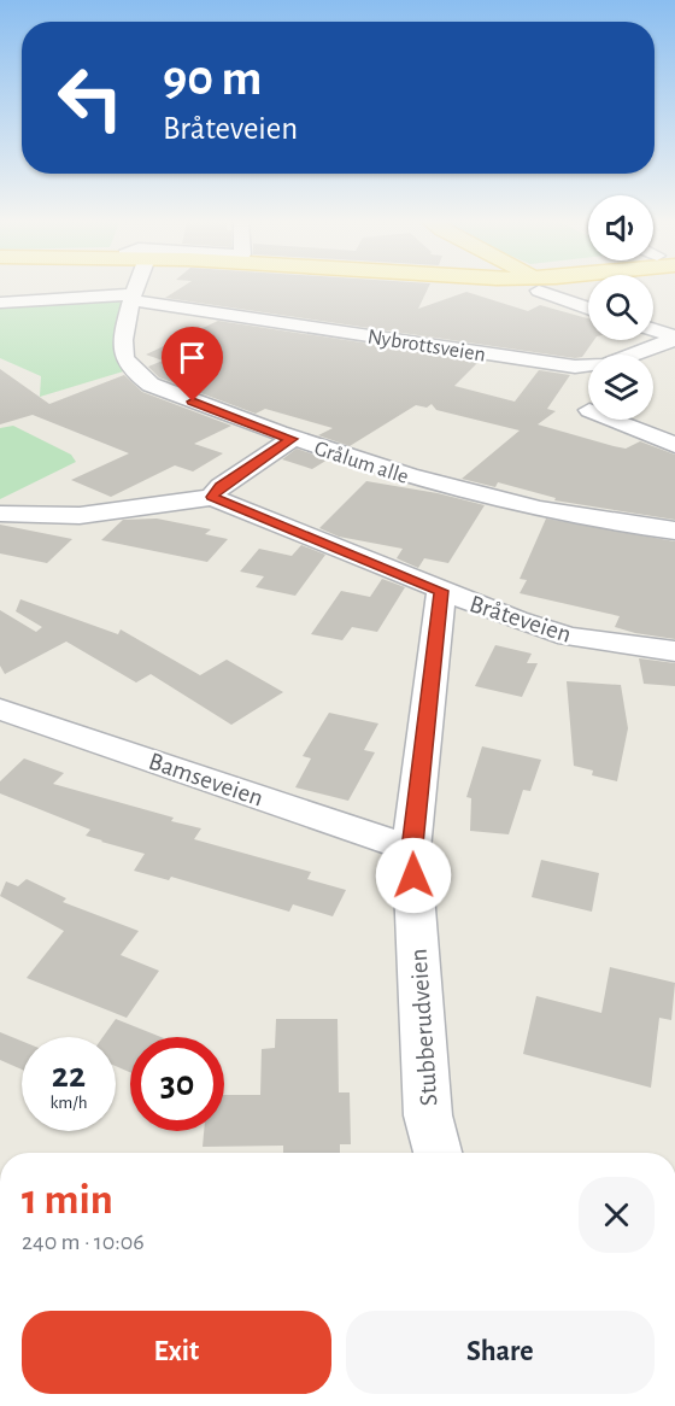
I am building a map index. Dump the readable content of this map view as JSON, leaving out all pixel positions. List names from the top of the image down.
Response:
{
  "streets": {
    "street": [
      "Nybrottsveien",
      "Grålum alle",
      "Bråteveien",
      "Bamseveien",
      "Stubberudveien"
    ]
  },
  "crossings": [
    ["Nybrottsveien", "Grålum alle"],
    ["Bråteveien", "Stubberudveien"],
    ["Bamseveien", "Stubberudveien"]
  ],
  "page": {
    "turn": ["90 m", "Bråteveien"],
    "speed": "22 km/h",
    "limit": "30",
    "heading": ["1 min", "240 m · 10:06"],
    "buttons": ["Exit", "Share"]
  }
}
